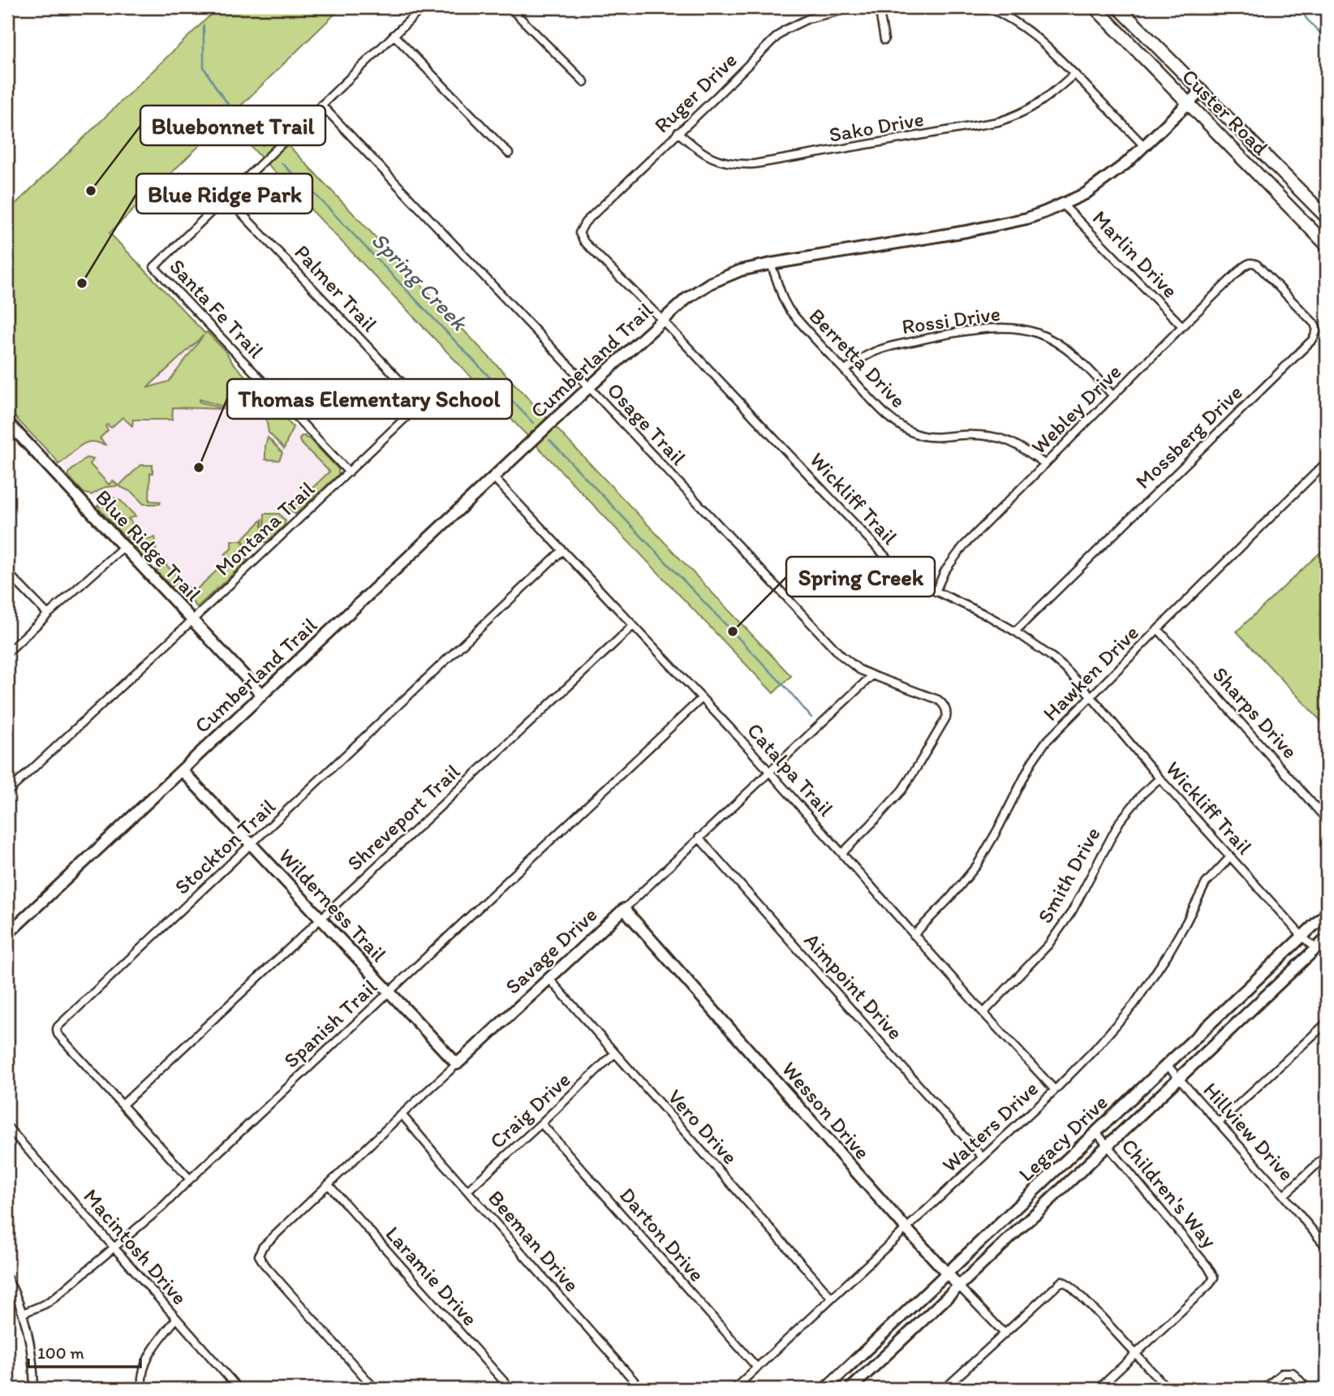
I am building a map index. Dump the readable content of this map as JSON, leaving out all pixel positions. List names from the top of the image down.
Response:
{
  "streets": {
    "main road": ["Custer Road"],
    "street": [
      "Ruger Drive",
      "Sako Drive",
      "Marlin Drive",
      "Palmer Trail",
      "Santa Fe Trail",
      "Rossi Drive",
      "Berretta Drive",
      "Cumberland Trail",
      "Webley Drive",
      "Osage Trail",
      "Mossberg Drive",
      "Wickliff Trail",
      "Montana Trail",
      "Blue Ridge Trail",
      "Hawken Drive",
      "Sharps Drive",
      "Catalpa Trail",
      "Shreveport Trail",
      "Stockton Trail",
      "Smith Drive",
      "Wilderness Trail",
      "Savage Drive",
      "Aimpoint Drive",
      "Spanish Trail",
      "Craig Drive",
      "Wesson Drive",
      "Vero Drive",
      "Walters Drive",
      "Hillview Drive",
      "Legacy Drive",
      "Children's Way",
      "Darton Drive",
      "Beeman Drive",
      "Macintosh Drive",
      "Laramie Drive"
    ]
  },
  "crossings": [
    ["Ruger Drive", "Sako Drive"],
    ["Ruger Drive", "Wickliff Trail"],
    ["Custer Road", "Cumberland Trail"],
    ["Marlin Drive", "Cumberland Trail"],
    ["Marlin Drive", "Webley Drive"],
    ["Palmer Trail", "Santa Fe Trail"],
    ["Palmer Trail", "Montana Trail"],
    ["Santa Fe Trail", "Montana Trail"],
    ["Rossi Drive", "Berretta Drive"],
    ["Rossi Drive", "Webley Drive"],
    ["Berretta Drive", "Cumberland Trail"],
    ["Berretta Drive", "Webley Drive"],
    ["Cumberland Trail", "Osage Trail"],
    ["Cumberland Trail", "Wickliff Trail"],
    ["Cumberland Trail", "Blue Ridge Trail"],
    ["Cumberland Trail", "Catalpa Trail"],
    ["Cumberland Trail", "Wilderness Trail"],
    ["Webley Drive", "Mossberg Drive"],
    ["Webley Drive", "Wickliff Trail"],
    ["Osage Trail", "Catalpa Trail"],
    ["Osage Trail", "Savage Drive"],
    ["Mossberg Drive", "Wickliff Trail"],
    ["Wickliff Trail", "Hawken Drive"],
    ["Wickliff Trail", "Smith Drive"],
    ["Wickliff Trail", "Walters Drive"],
    ["Wickliff Trail", "Legacy Drive"],
    ["Montana Trail", "Blue Ridge Trail"],
    ["Hawken Drive", "Sharps Drive"],
    ["Hawken Drive", "Catalpa Trail"],
    ["Catalpa Trail", "Shreveport Trail"],
    ["Catalpa Trail", "Stockton Trail"],
    ["Catalpa Trail", "Smith Drive"],
    ["Catalpa Trail", "Savage Drive"],
    ["Catalpa Trail", "Spanish Trail"],
    ["Catalpa Trail", "Walters Drive"],
    ["Shreveport Trail", "Stockton Trail"],
    ["Shreveport Trail", "Wilderness Trail"],
    ["Stockton Trail", "Wilderness Trail"],
    ["Stockton Trail", "Spanish Trail"],
    ["Wilderness Trail", "Savage Drive"],
    ["Wilderness Trail", "Spanish Trail"],
    ["Savage Drive", "Aimpoint Drive"],
    ["Savage Drive", "Wesson Drive"],
    ["Savage Drive", "Vero Drive"],
    ["Savage Drive", "Beeman Drive"],
    ["Savage Drive", "Laramie Drive"],
    ["Aimpoint Drive", "Walters Drive"],
    ["Spanish Trail", "Macintosh Drive"],
    ["Craig Drive", "Vero Drive"],
    ["Craig Drive", "Darton Drive"],
    ["Craig Drive", "Beeman Drive"],
    ["Wesson Drive", "Walters Drive"],
    ["Wesson Drive", "Legacy Drive"],
    ["Vero Drive", "Walters Drive"],
    ["Walters Drive", "Darton Drive"],
    ["Hillview Drive", "Legacy Drive"],
    ["Legacy Drive", "Children's Way"]
  ],
  "water": ["Spring Creek"],
  "places": [
    "Bluebonnet Trail",
    "Blue Ridge Park",
    "Thomas Elementary School",
    "Spring Creek"
  ],
  "scale_bar": "100 m"
}
